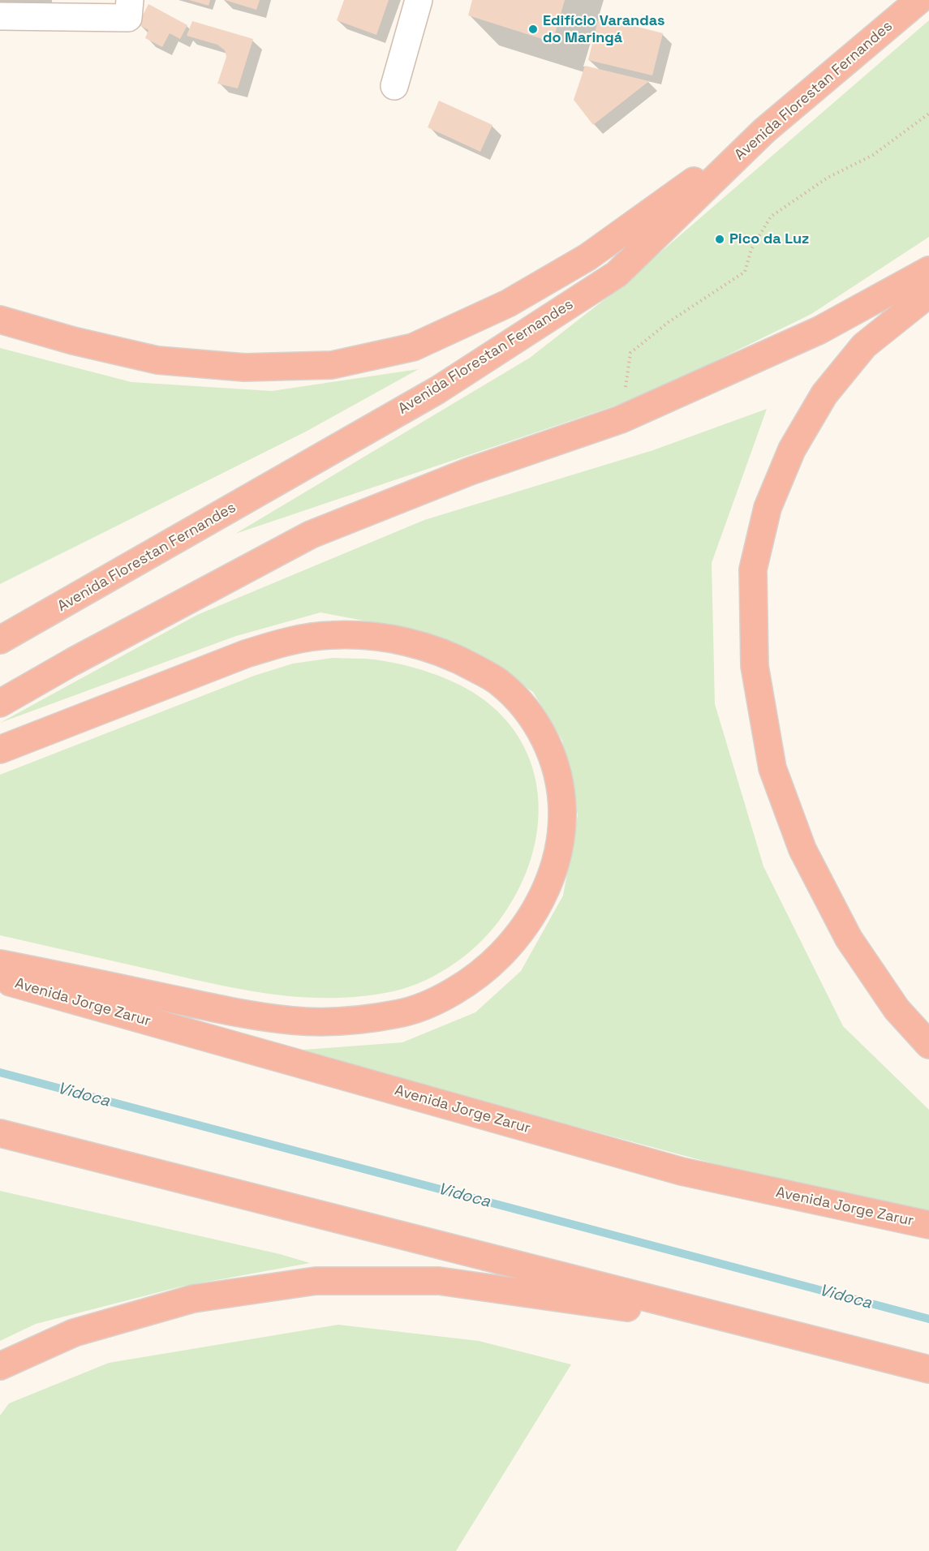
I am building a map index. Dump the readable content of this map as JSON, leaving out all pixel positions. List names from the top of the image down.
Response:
{
  "streets": {
    "highway": ["Avenida Florestan Fernandes", "Avenida Jorge Zarur"]
  },
  "water": ["Vidoca"],
  "places": ["Edifício Varandas do Maringá", "Pico da Luz"]
}
